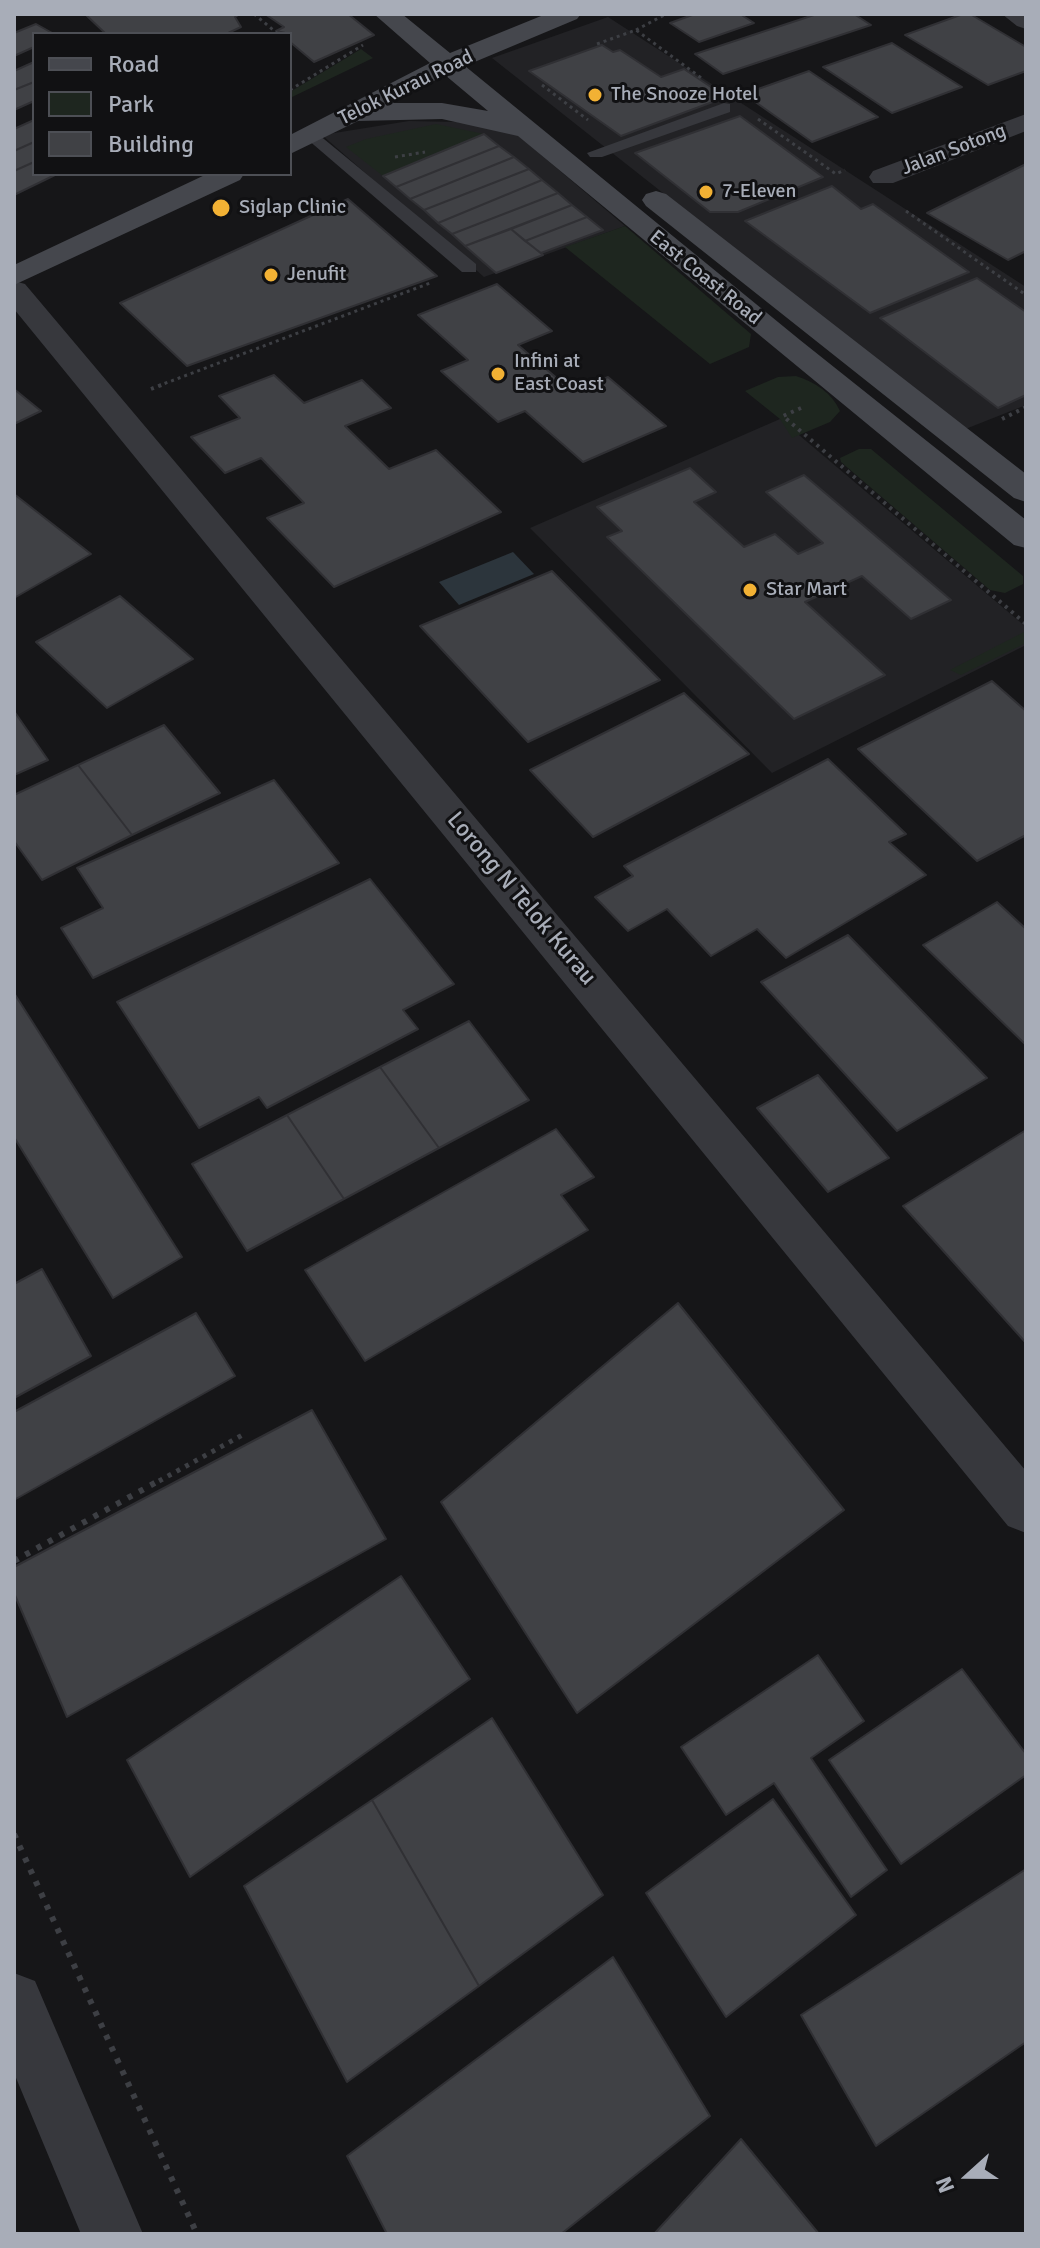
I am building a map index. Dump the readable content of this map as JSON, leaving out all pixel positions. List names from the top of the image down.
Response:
{
  "streets": {
    "main road": ["Telok Kurau Road", "East Coast Road"],
    "street": ["Jalan Sotong", "Lorong N Telok Kurau"]
  },
  "crossings": [
    ["Telok Kurau Road", "East Coast Road"]
  ],
  "places": [
    "The Snooze Hotel",
    "7-Eleven",
    "Siglap Clinic",
    "Jenufit",
    "Infini at East Coast",
    "Star Mart"
  ],
  "legend": ["Road", "Park", "Building"],
  "north": "left"
}
